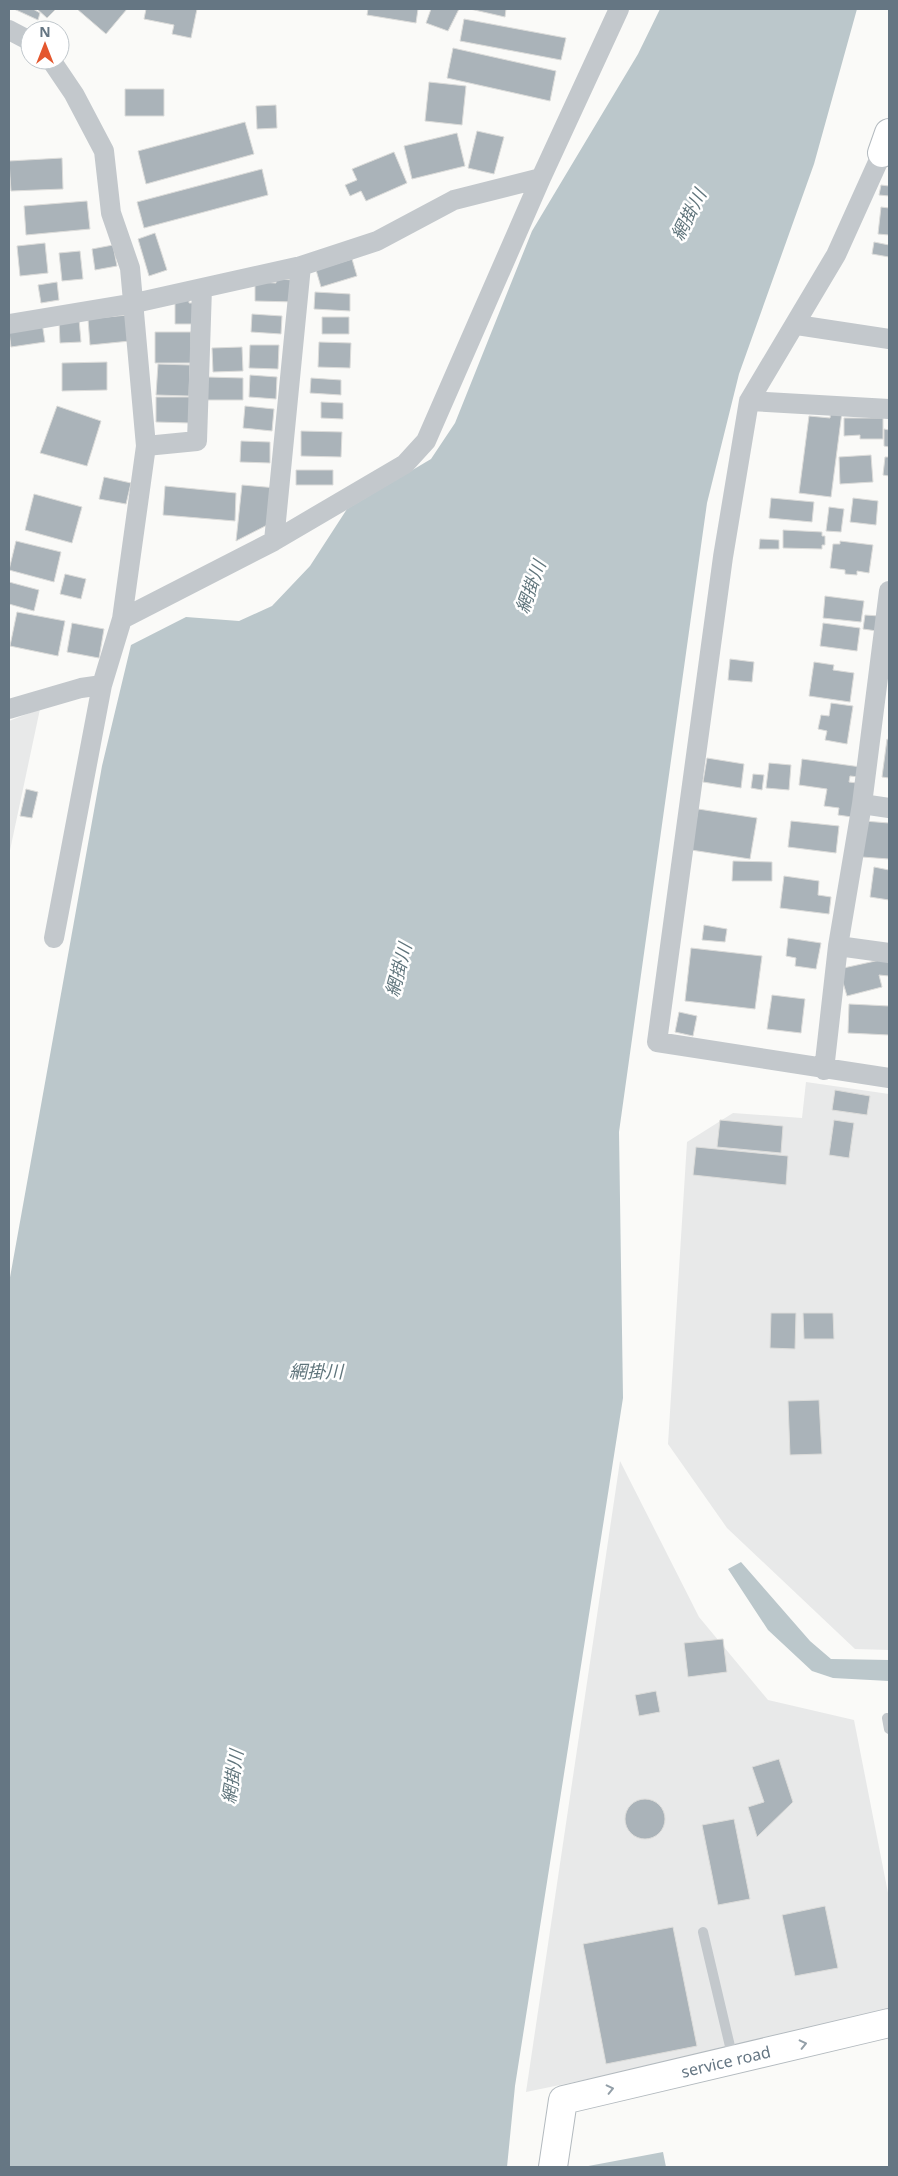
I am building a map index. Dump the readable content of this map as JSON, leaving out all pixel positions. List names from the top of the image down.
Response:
{
  "streets": {
    "street": ["service road"]
  },
  "one_way": ["service road"],
  "water": ["網掛川"],
  "north": "top"
}
